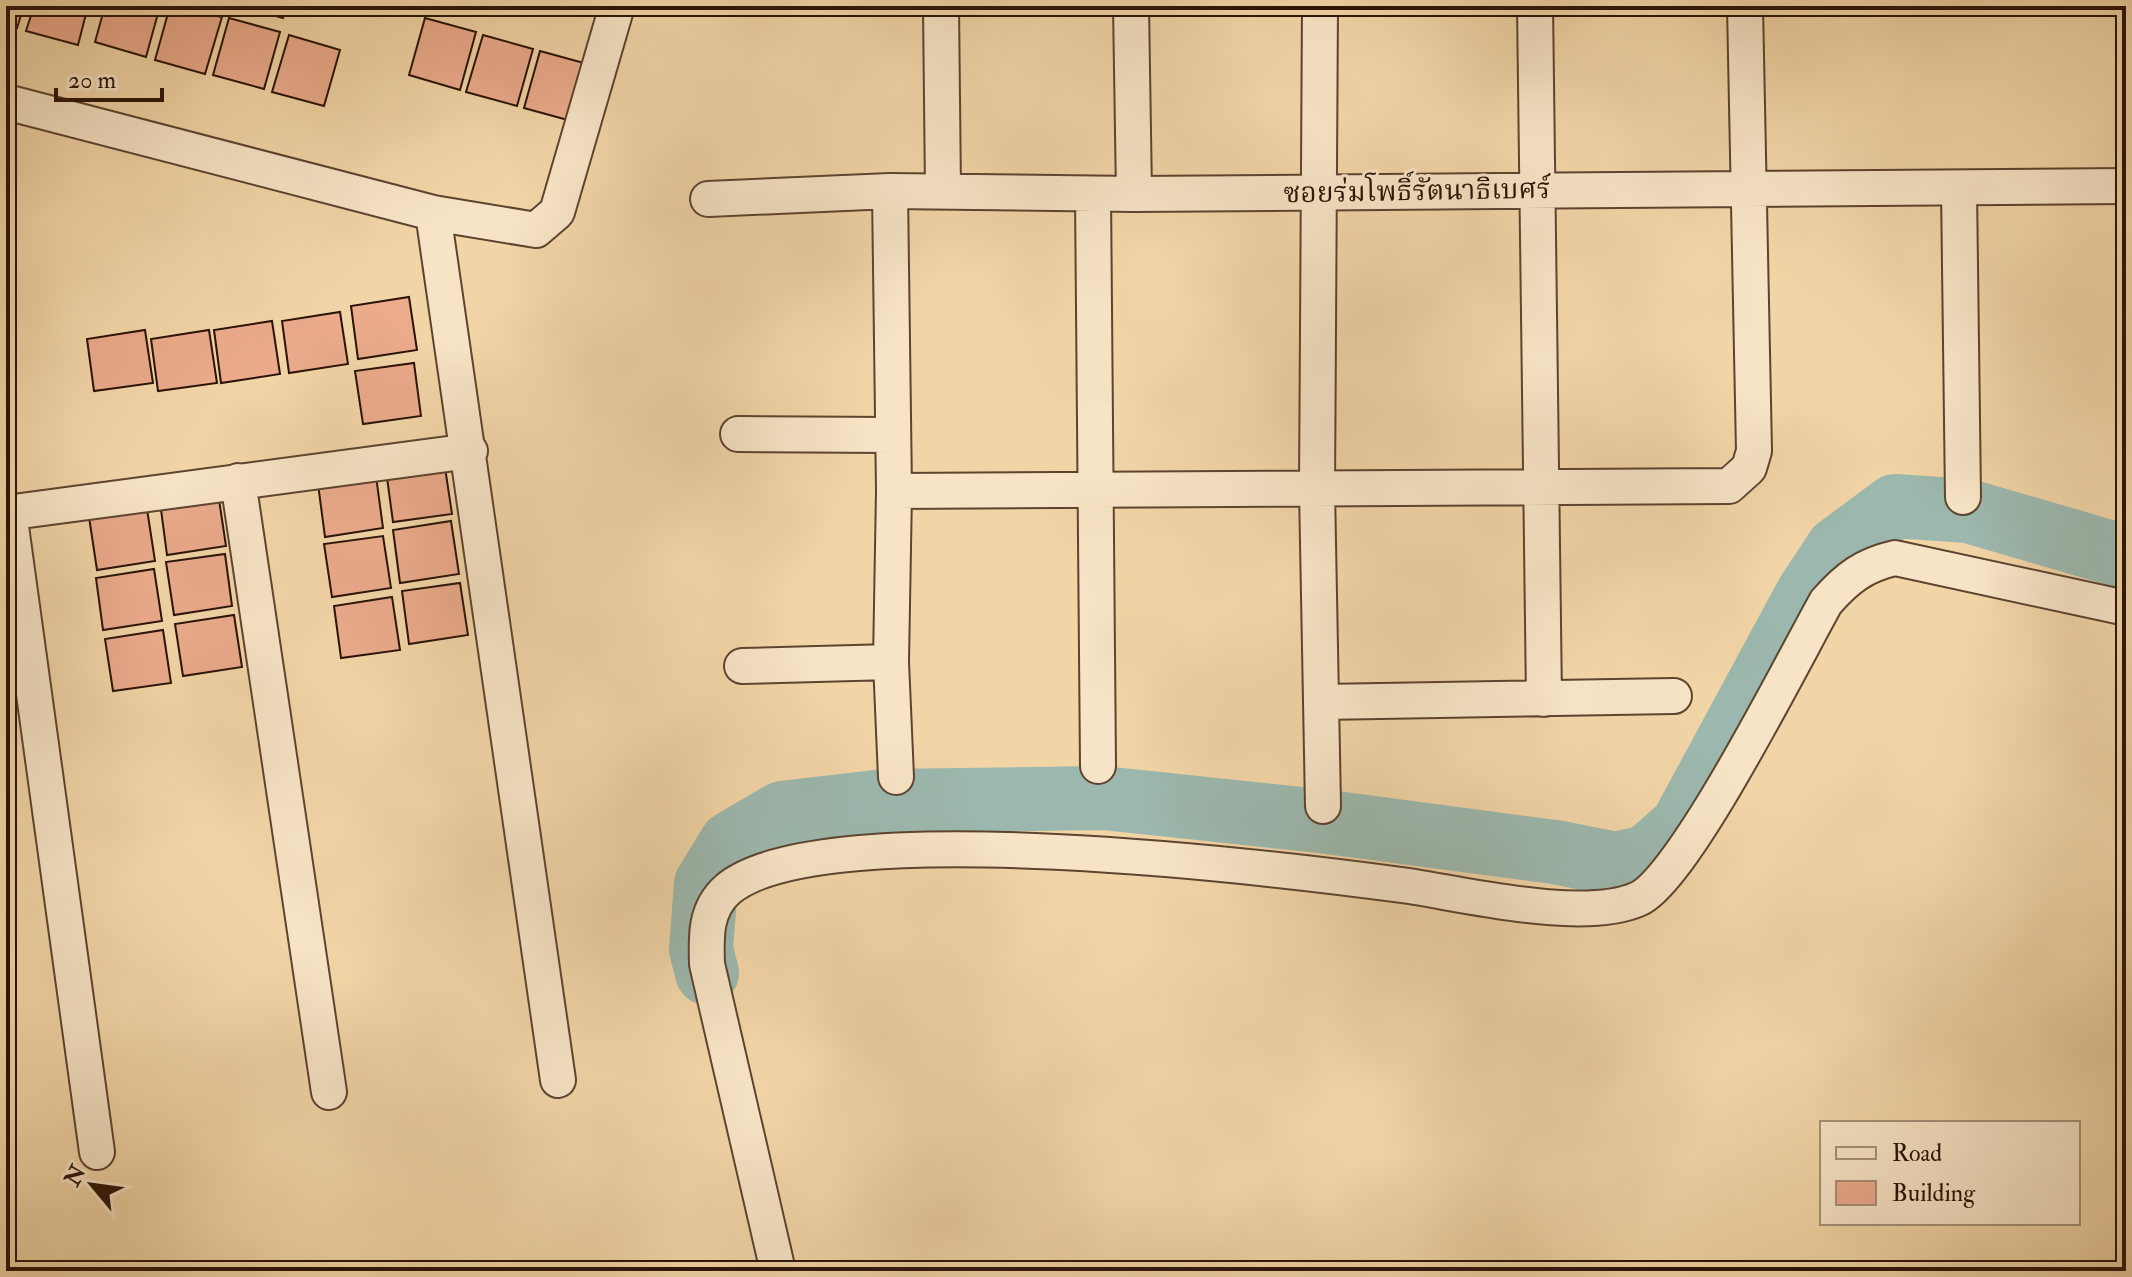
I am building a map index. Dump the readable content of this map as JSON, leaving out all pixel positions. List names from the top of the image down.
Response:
{
  "streets": {
    "street": ["ซอยร่มโพธิ์รัตนาธิเบศร์"]
  },
  "legend": ["Road", "Building"],
  "scale_bar": "20 m",
  "north": "top left"
}
